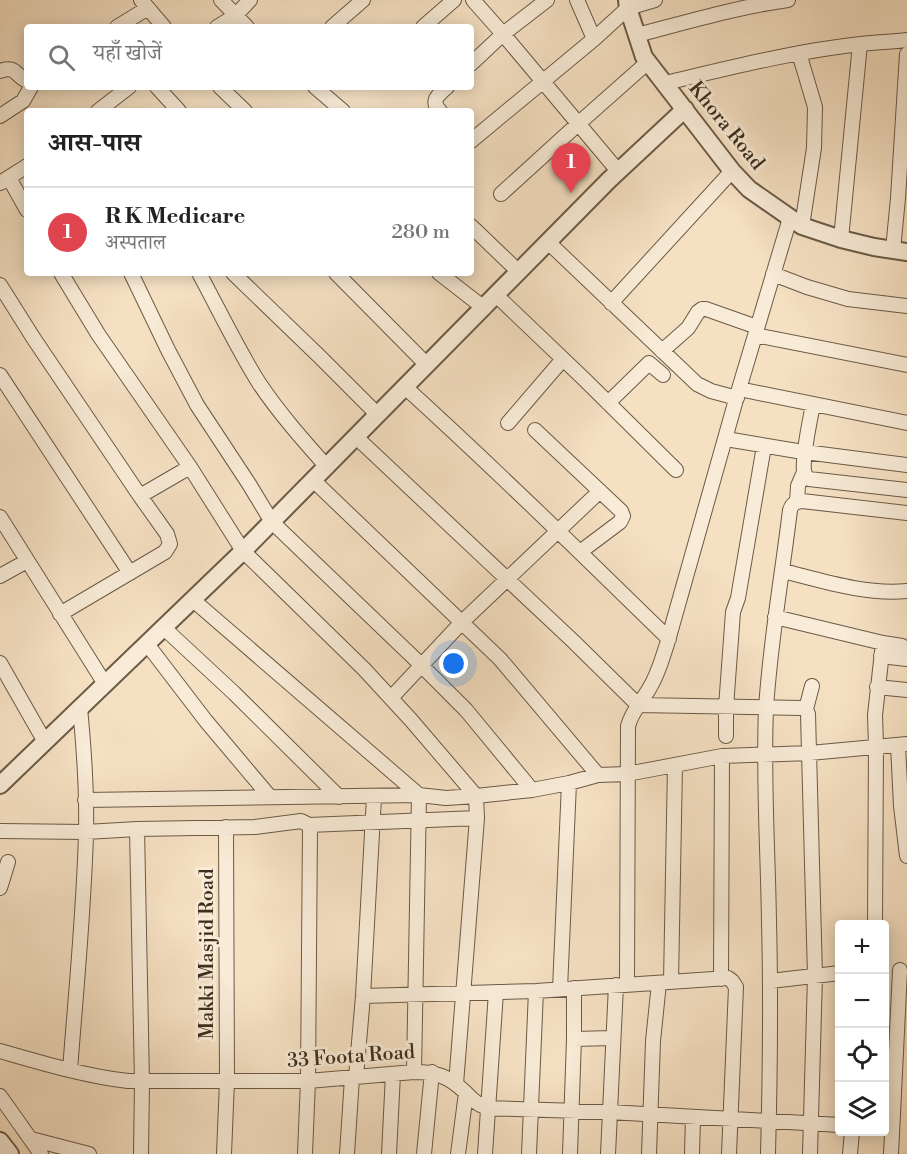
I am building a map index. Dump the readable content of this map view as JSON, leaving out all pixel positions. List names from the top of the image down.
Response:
{
  "streets": {
    "street": ["Khora Road", "Makki Masjid Road", "33 Foota Road"]
  },
  "crossings": [
    ["Makki Masjid Road", "33 Foota Road"]
  ],
  "page": {
    "search": "यहाँ खोजें",
    "heading": "आस-पास",
    "pins": "1",
    "list": [
      {
        "mark": "1",
        "name": "R K Medicare",
        "note": "अस्पताल",
        "value": "280 m"
      }
    ],
    "map_buttons": ["+", "−"]
  }
}
